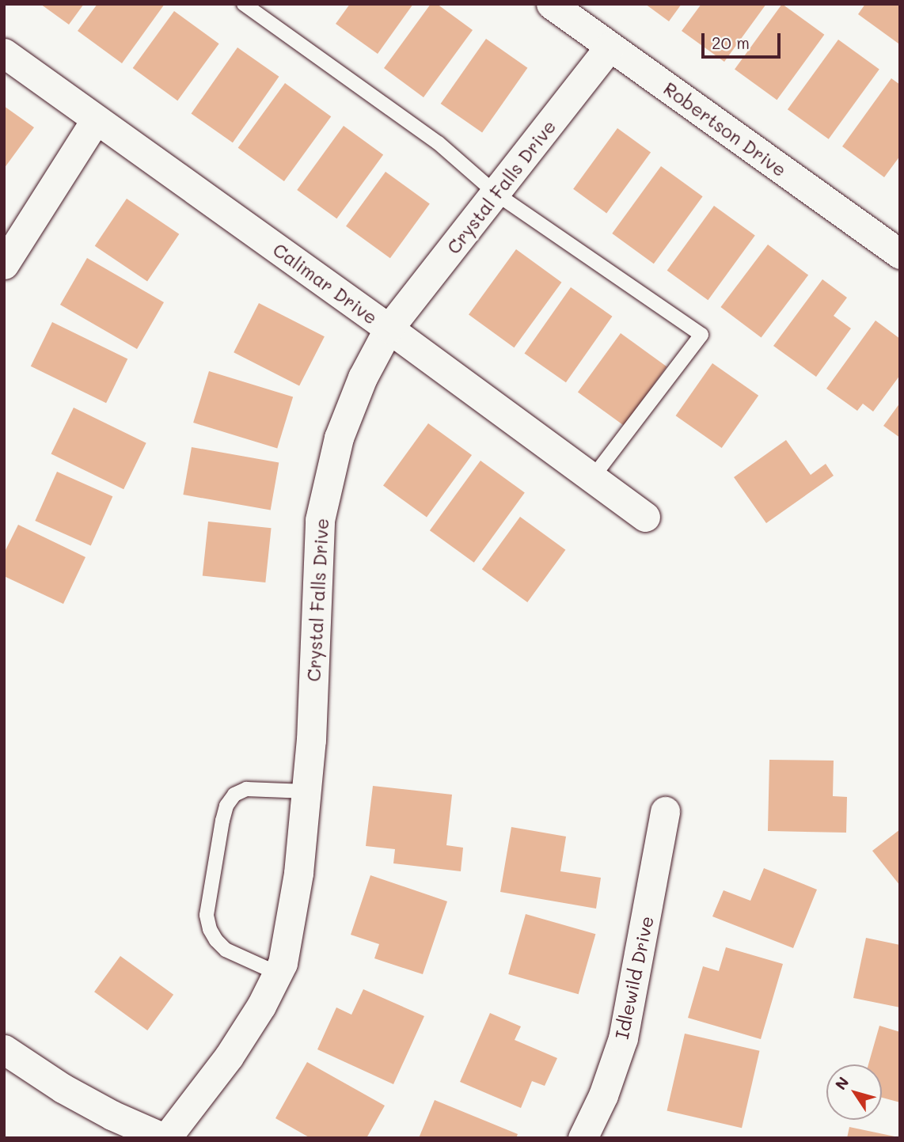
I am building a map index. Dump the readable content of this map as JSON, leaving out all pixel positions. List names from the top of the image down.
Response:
{
  "streets": {
    "street": [
      "Robertson Drive",
      "Crystal Falls Drive",
      "Calimar Drive",
      "Idlewild Drive"
    ]
  },
  "crossings": [
    ["Robertson Drive", "Crystal Falls Drive"],
    ["Crystal Falls Drive", "Calimar Drive"]
  ],
  "scale_bar": "20 m",
  "north": "top left"
}
